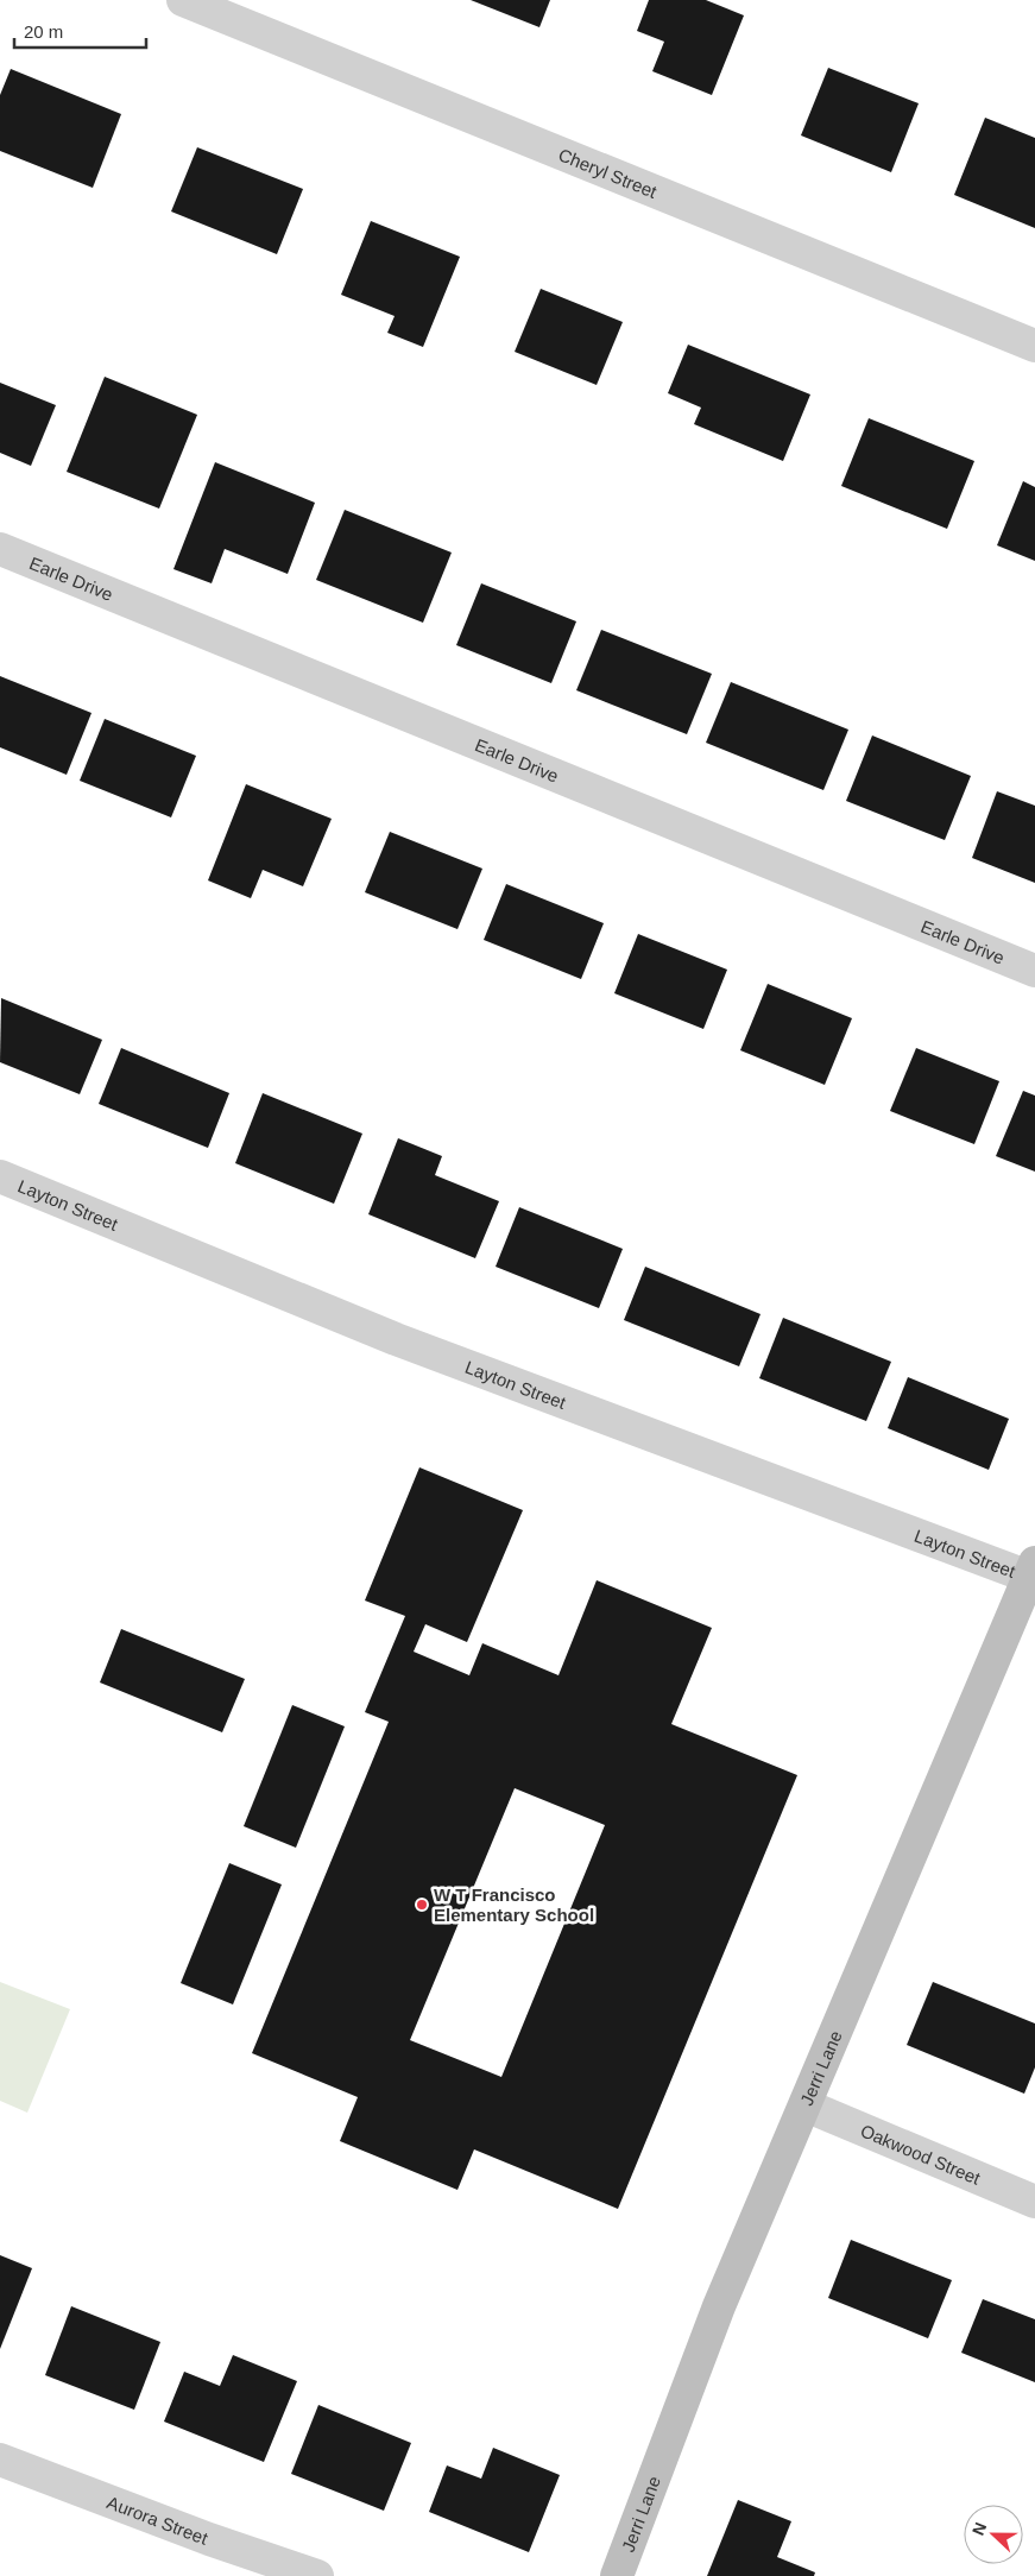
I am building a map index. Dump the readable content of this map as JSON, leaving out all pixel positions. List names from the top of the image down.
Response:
{
  "streets": {
    "street": [
      "Cheryl Street",
      "Earle Drive",
      "Layton Street",
      "Jerri Lane",
      "Oakwood Street",
      "Aurora Street"
    ]
  },
  "crossings": [
    ["Layton Street", "Jerri Lane"],
    ["Jerri Lane", "Oakwood Street"]
  ],
  "places": ["W T Francisco Elementary School"],
  "scale_bar": "20 m",
  "north": "left"
}
